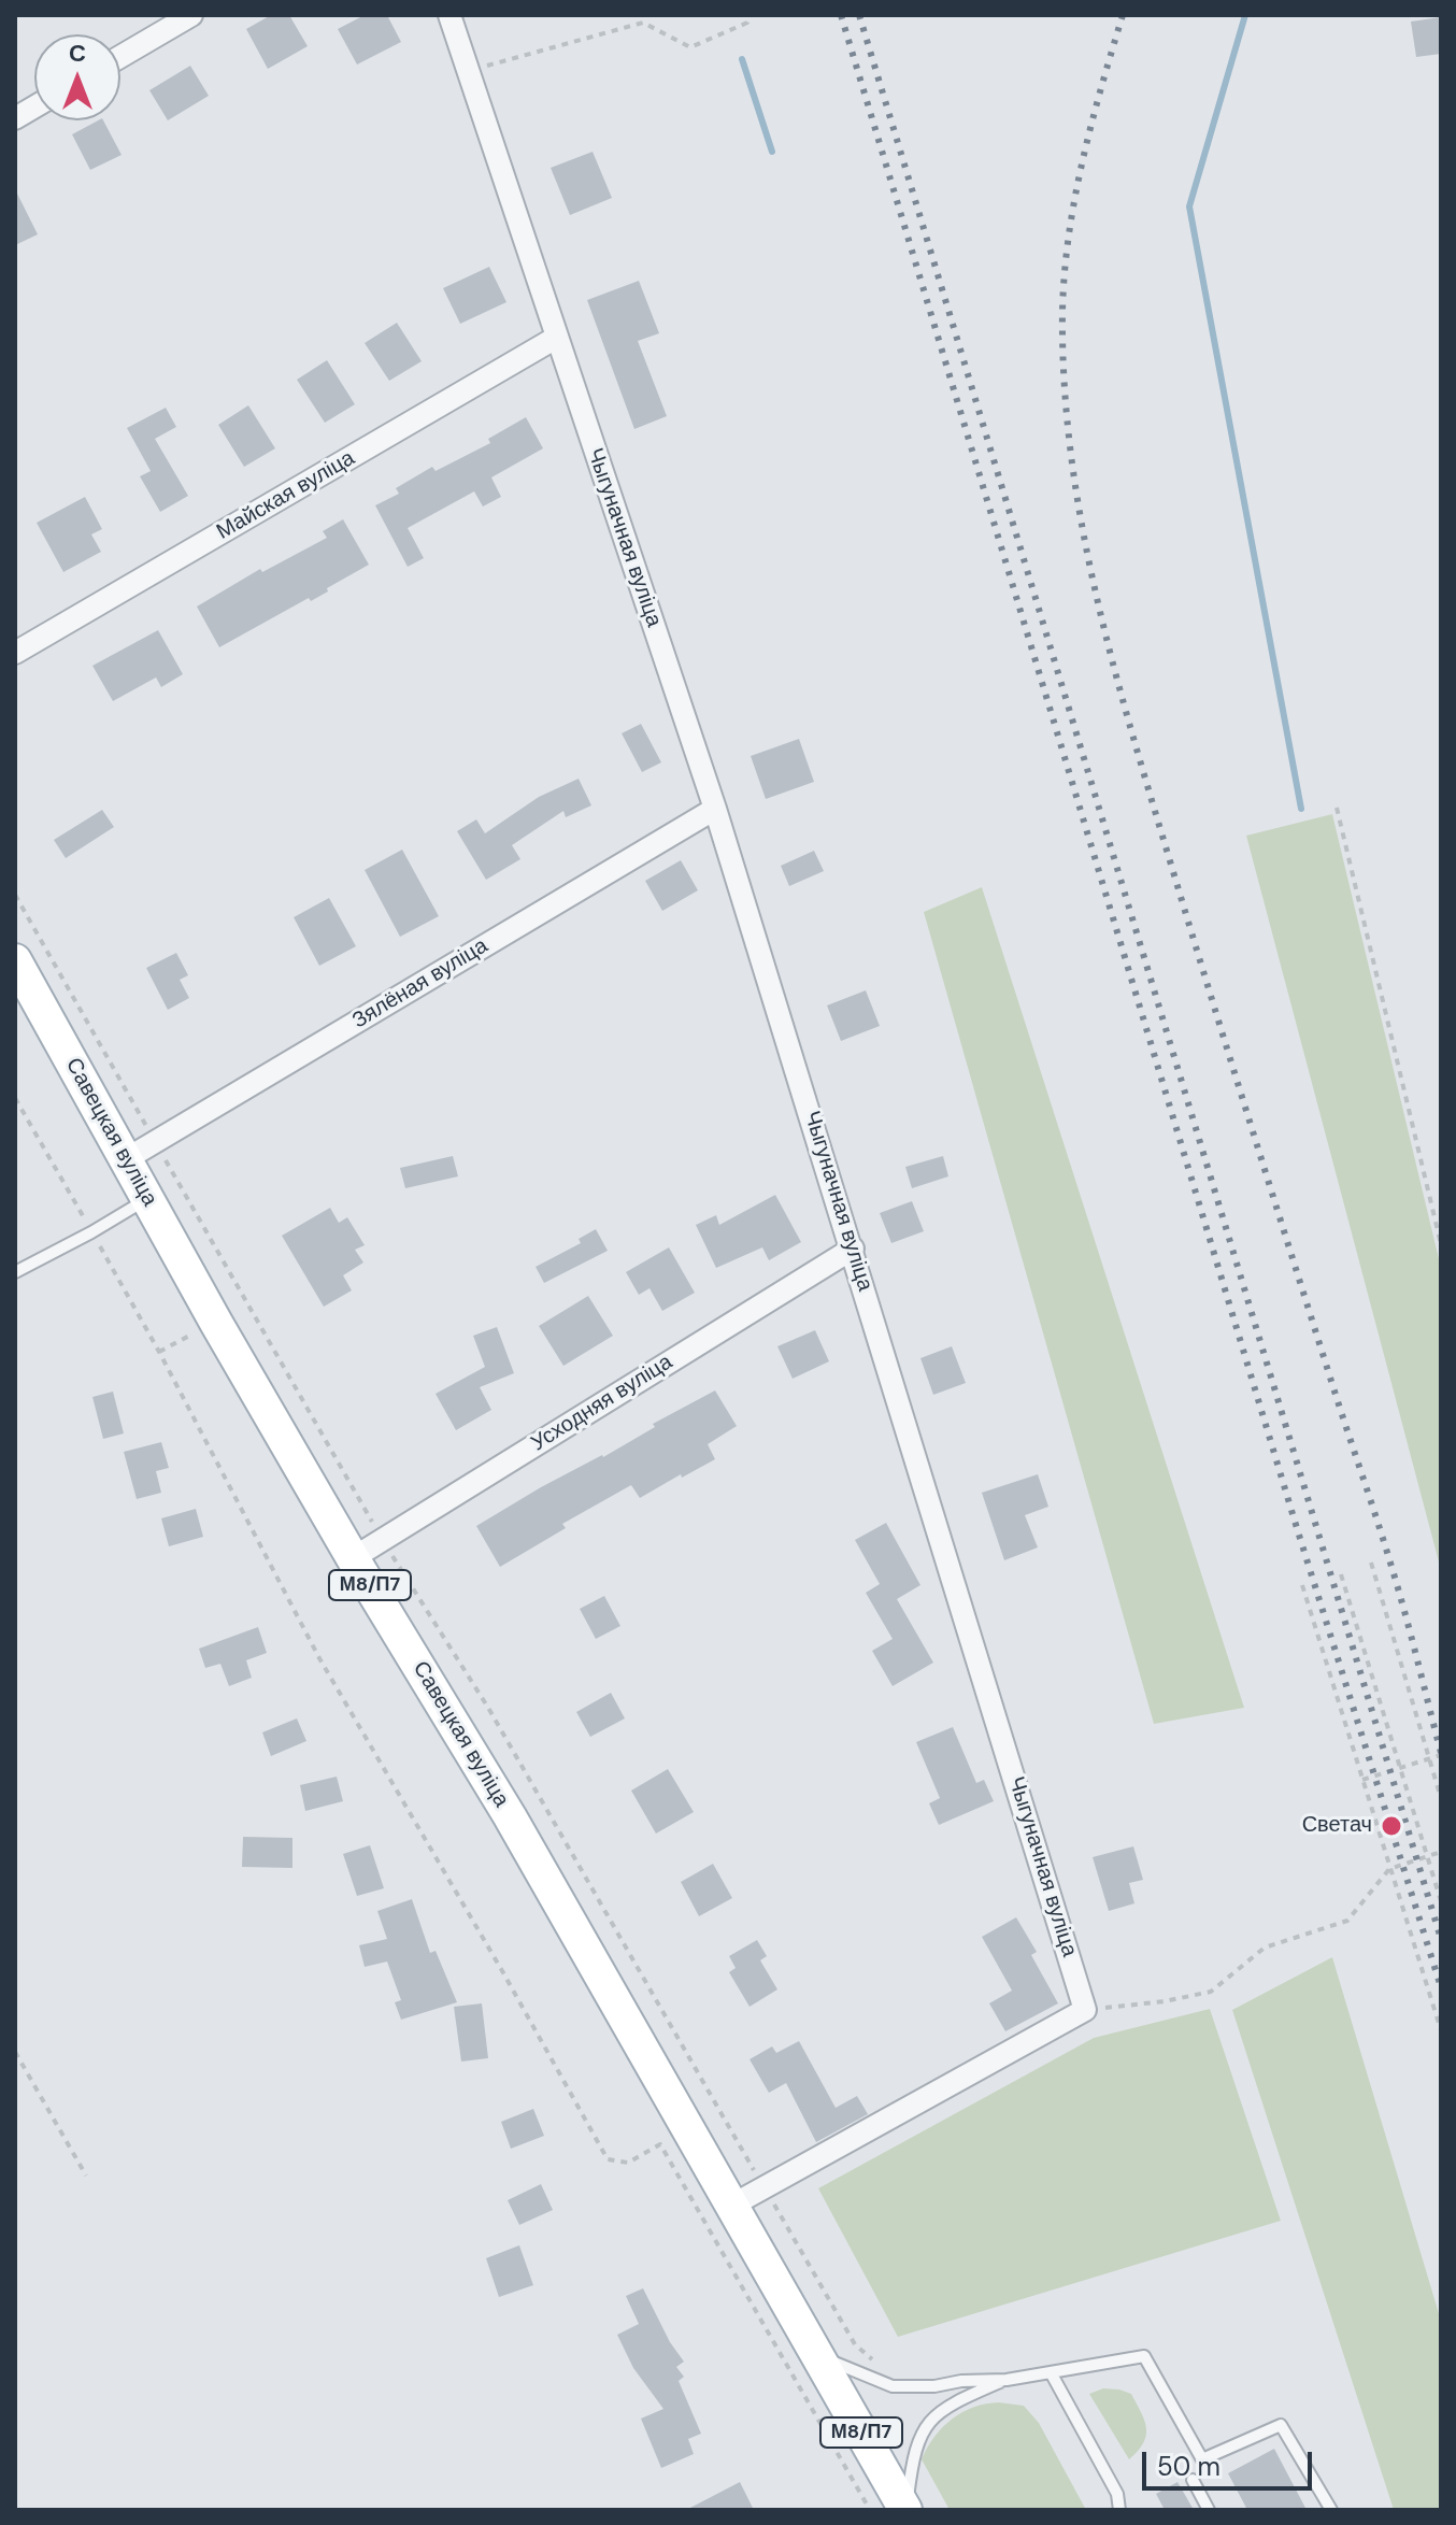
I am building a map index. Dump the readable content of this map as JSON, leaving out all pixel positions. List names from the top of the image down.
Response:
{
  "streets": {
    "main road": ["Савецкая вуліца", "М8/П7"],
    "street": [
      "Майская вуліца",
      "Чыгуначная вуліца",
      "Зялёная вуліца",
      "Усходняя вуліца"
    ]
  },
  "crossings": [
    ["Майская вуліца", "Чыгуначная вуліца"],
    ["Чыгуначная вуліца", "Зялёная вуліца"],
    ["Чыгуначная вуліца", "Усходняя вуліца"],
    ["Зялёная вуліца", "Савецкая вуліца"],
    ["Савецкая вуліца", "Усходняя вуліца"]
  ],
  "places": ["Светач"],
  "scale_bar": "50 m",
  "north": "top"
}
